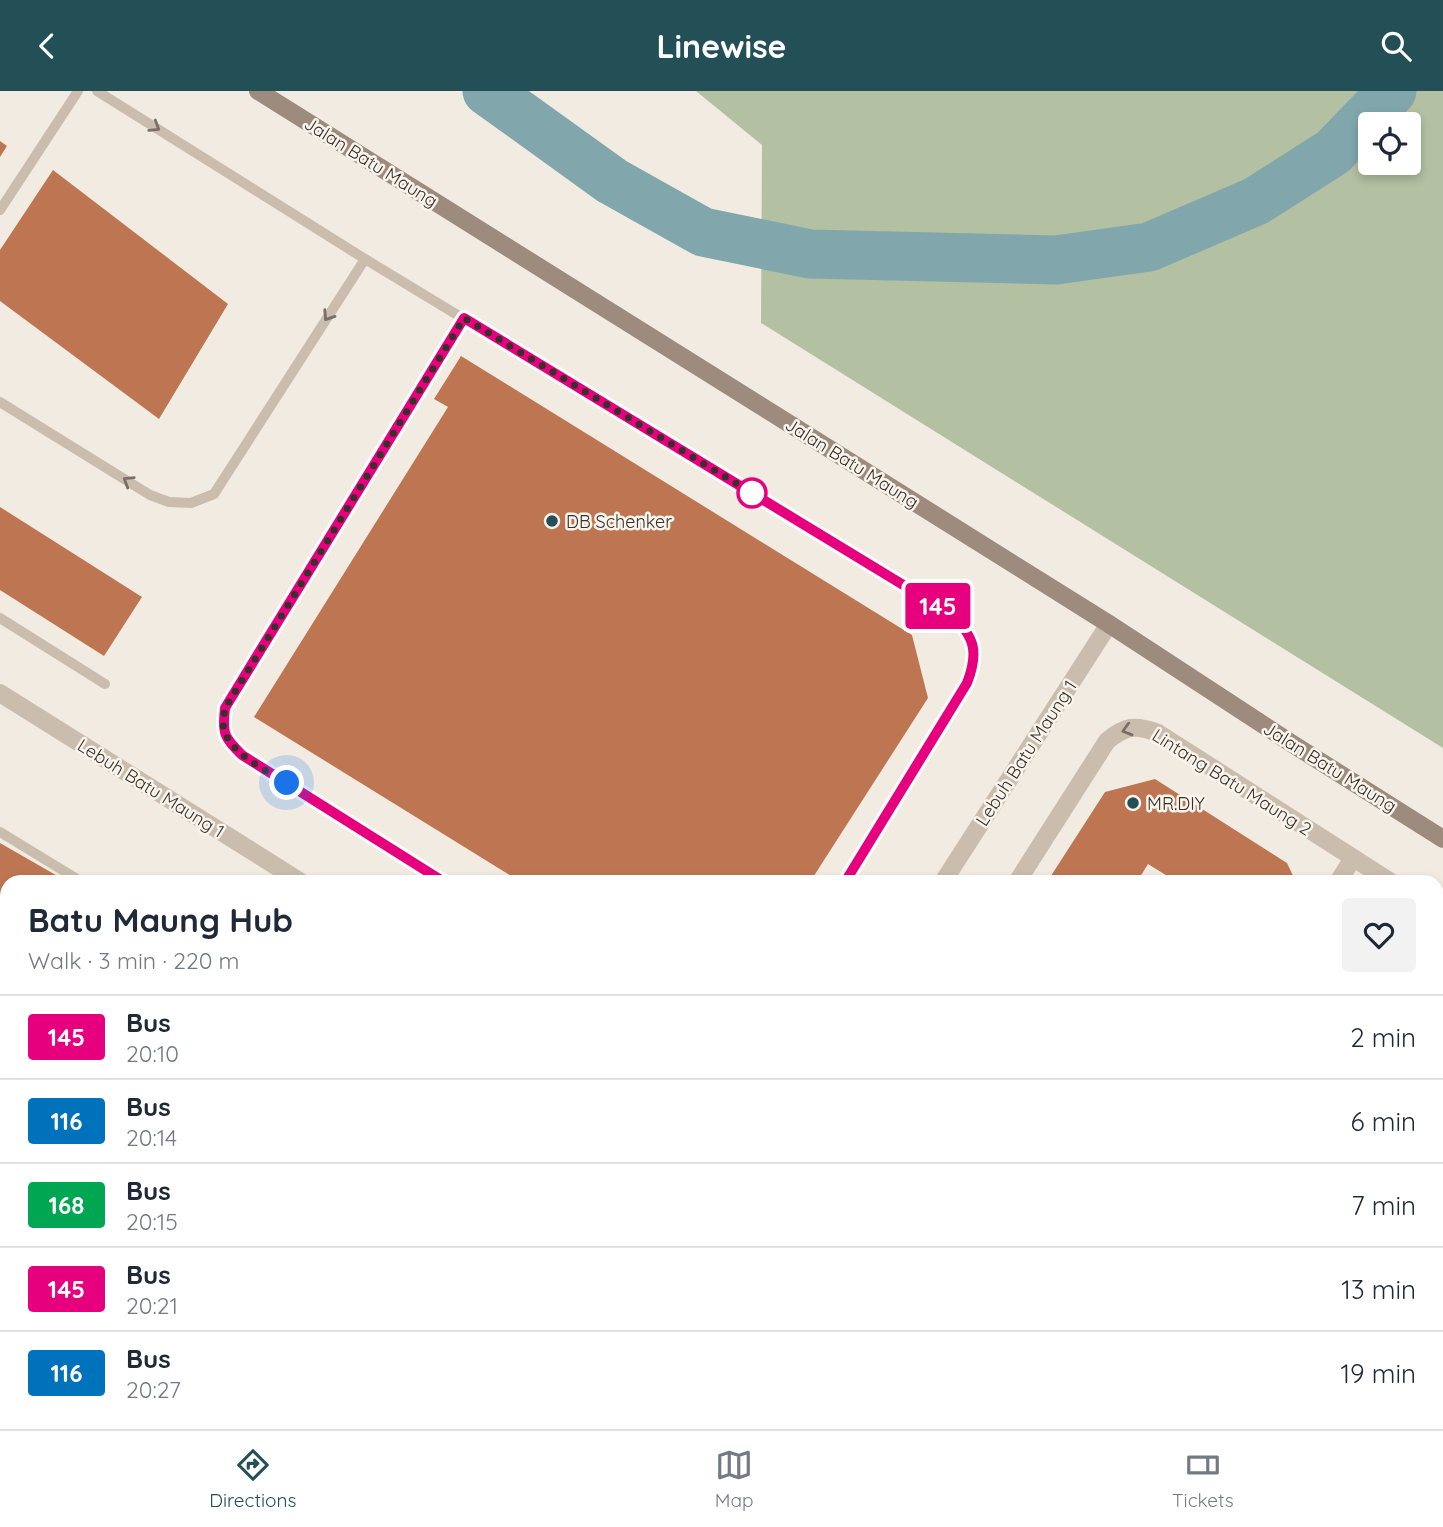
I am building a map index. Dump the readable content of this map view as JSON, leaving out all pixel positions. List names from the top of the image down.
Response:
{
  "streets": {
    "street": ["Jalan Batu Maung", "Lebuh Batu Maung 1", "Lintang Batu Maung 2"]
  },
  "crossings": [
    ["Jalan Batu Maung", "Lebuh Batu Maung 1"]
  ],
  "places": ["DB Schenker", "MR.DIY"],
  "lines": ["bus line 145"],
  "page": {
    "header": "Linewise",
    "on_map": "145",
    "heading": ["Batu Maung Hub", "Walk · 3 min · 220 m"],
    "list": [
      {
        "mark": "145",
        "name": "Bus",
        "note": "20:10",
        "value": "2 min"
      },
      {
        "mark": "116",
        "name": "Bus",
        "note": "20:14",
        "value": "6 min"
      },
      {
        "mark": "168",
        "name": "Bus",
        "note": "20:15",
        "value": "7 min"
      },
      {
        "mark": "145",
        "name": "Bus",
        "note": "20:21",
        "value": "13 min"
      },
      {
        "mark": "116",
        "name": "Bus",
        "note": "20:27",
        "value": "19 min"
      }
    ],
    "tabs": ["Directions", "Map", "Tickets"]
  }
}
